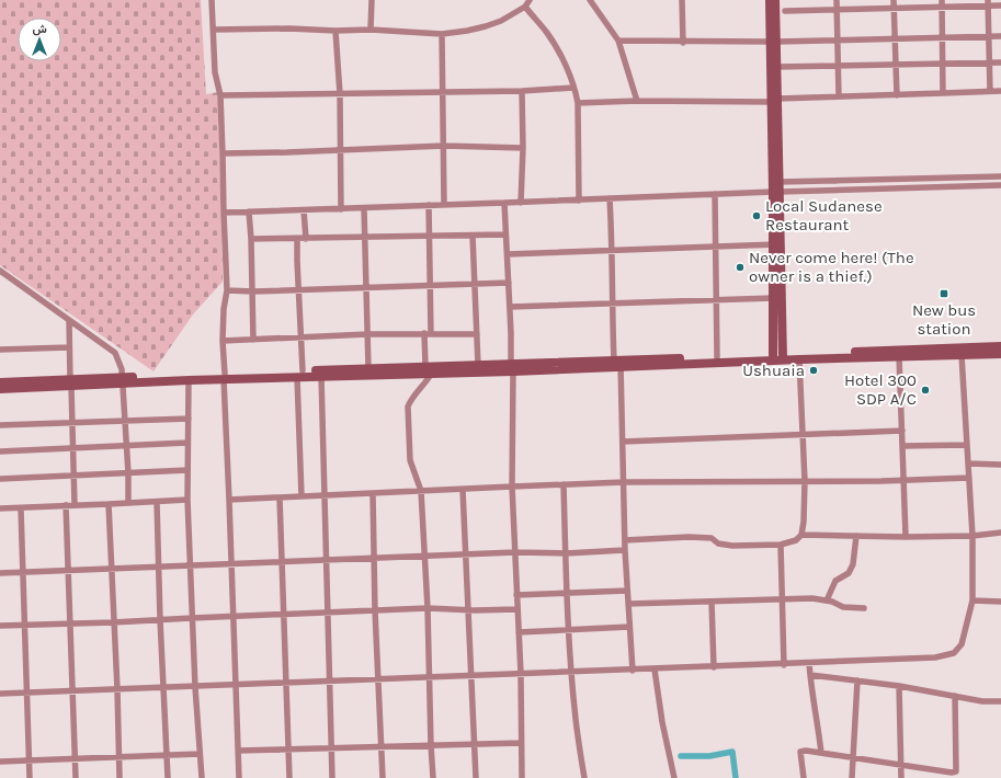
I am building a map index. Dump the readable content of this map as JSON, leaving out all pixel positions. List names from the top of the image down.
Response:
{
  "places": {
    "other": [
      "Local Sudanese Restaurant",
      "Never come here! (The owner is a thief.)",
      "Ushuaia",
      "Hotel 300 SDP A/C"
    ],
    "transit": ["New bus station"]
  },
  "north": "top"
}
